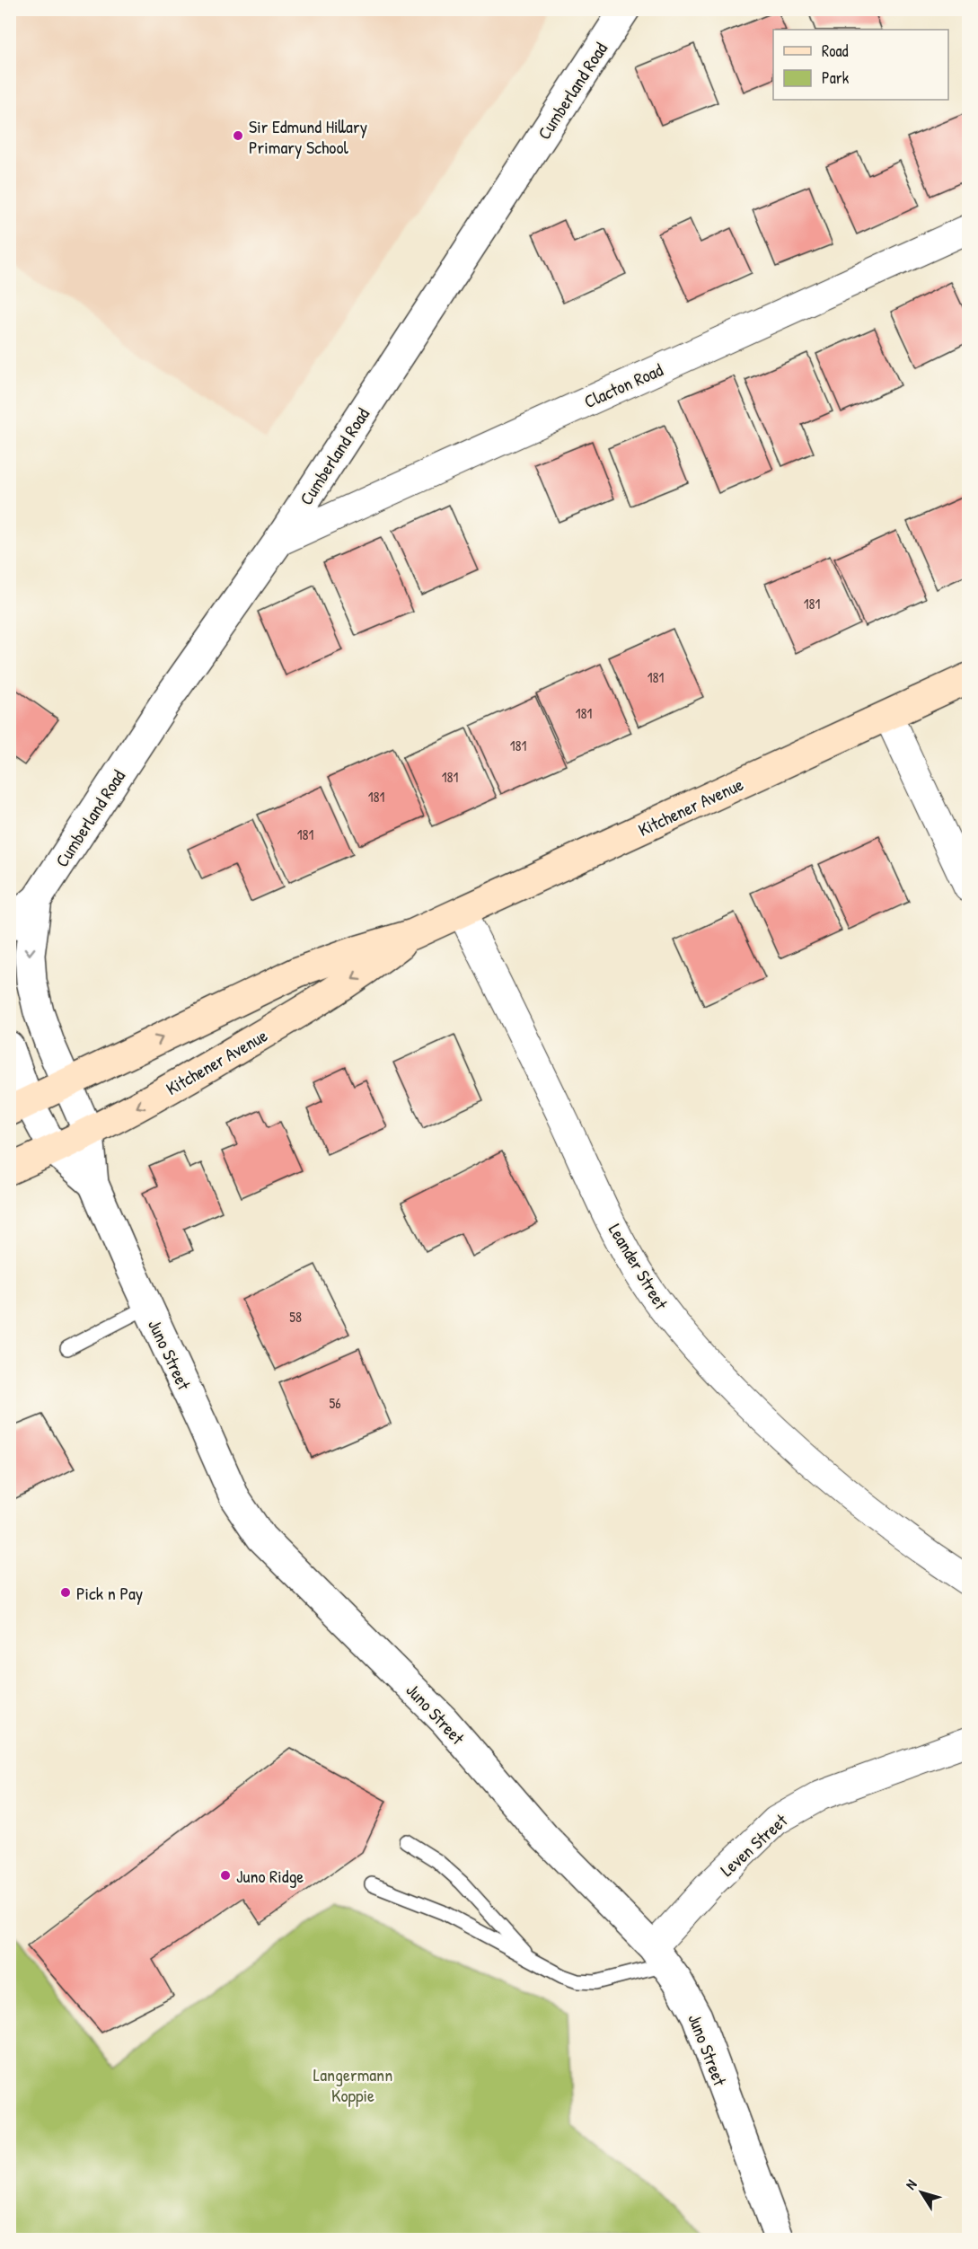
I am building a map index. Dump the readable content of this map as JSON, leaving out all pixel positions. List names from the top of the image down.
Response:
{
  "streets": {
    "main road": ["Kitchener Avenue"],
    "street": [
      "Cumberland Road",
      "Clacton Road",
      "Leander Street",
      "Juno Street",
      "Leven Street"
    ]
  },
  "crossings": [
    ["Cumberland Road", "Clacton Road"],
    ["Cumberland Road", "Kitchener Avenue"],
    ["Cumberland Road", "Juno Street"],
    ["Kitchener Avenue", "Leander Street"],
    ["Juno Street", "Leven Street"]
  ],
  "parks": ["Langermann Koppie"],
  "places": ["Sir Edmund Hillary Primary School", "Pick n Pay", "Juno Ridge"],
  "house_numbers": [
    "181",
    "181",
    "181",
    "181",
    "181",
    "181",
    "181",
    "58",
    "56"
  ],
  "legend": ["Road", "Park"],
  "north": "top left"
}
